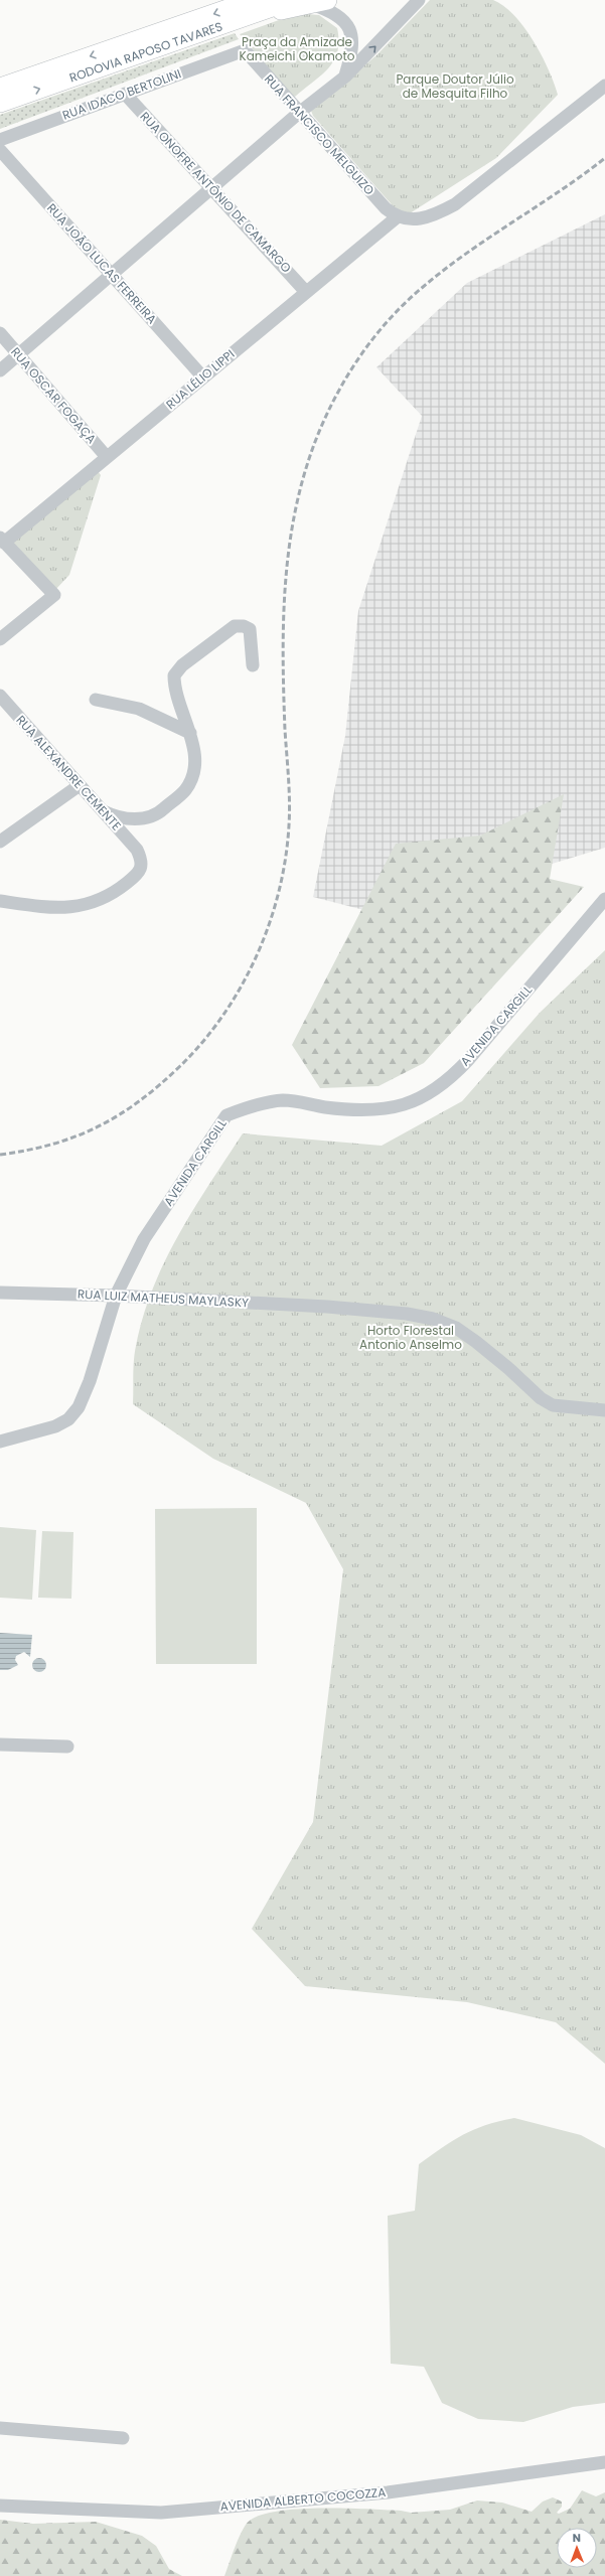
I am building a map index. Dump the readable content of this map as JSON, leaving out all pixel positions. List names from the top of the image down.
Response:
{
  "streets": {
    "highway": ["RODOVIA RAPOSO TAVARES"],
    "street": [
      "RUA IDACO BERTOLINI",
      "RUA FRANCISCO MELGUIZO",
      "RUA ONOFRE ANTÔNIO DE CAMARGO",
      "RUA JOÃO LUCAS FERREIRA",
      "RUA LÉLIO LIPPI",
      "RUA OSCAR FOGAÇA",
      "RUA ALEXANDRE CEMENTE",
      "AVENIDA CARGILL",
      "RUA LUIZ MATHEUS MAYLASKY",
      "AVENIDA ALBERTO COCOZZA"
    ]
  },
  "crossings": [
    ["RUA IDACO BERTOLINI", "RUA FRANCISCO MELGUIZO"],
    ["RUA IDACO BERTOLINI", "RUA ONOFRE ANTÔNIO DE CAMARGO"],
    ["RUA FRANCISCO MELGUIZO", "RUA LÉLIO LIPPI"],
    ["RUA ONOFRE ANTÔNIO DE CAMARGO", "RUA LÉLIO LIPPI"],
    ["RUA JOÃO LUCAS FERREIRA", "RUA LÉLIO LIPPI"],
    ["RUA LÉLIO LIPPI", "RUA OSCAR FOGAÇA"],
    ["AVENIDA CARGILL", "RUA LUIZ MATHEUS MAYLASKY"]
  ],
  "parks": ["Praça da Amizade Kameichi Okamoto", "Parque Doutor Júlio de Mesquita Filho", "Horto Florestal Antonio Anselmo"],
  "north": "top"
}
